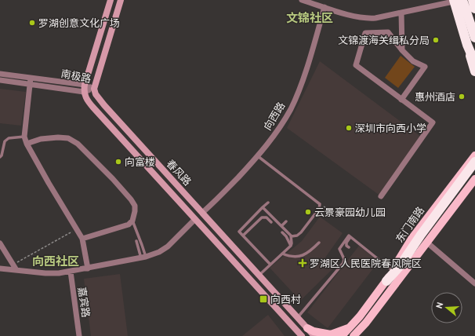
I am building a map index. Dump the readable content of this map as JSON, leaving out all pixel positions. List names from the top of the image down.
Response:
{
  "streets": {
    "main road": ["东门南路"],
    "street": [
      "南极路",
      "向西路",
      "春风路",
      "嘉宾路"
    ]
  },
  "crossings": [
    ["南极路", "春风路"],
    ["向西路", "春风路"]
  ],
  "districts": ["文锦社区", "向西社区"],
  "places": {
    "other": [
      "罗湖创意文化广场",
      "文锦渡海关缉私分局",
      "惠州酒店",
      "深圳市向西小学",
      "向富楼",
      "云景豪园幼儿园"
    ],
    "health": ["罗湖区人民医院春风院区"],
    "transit": ["向西村"]
  },
  "north": "left"
}
